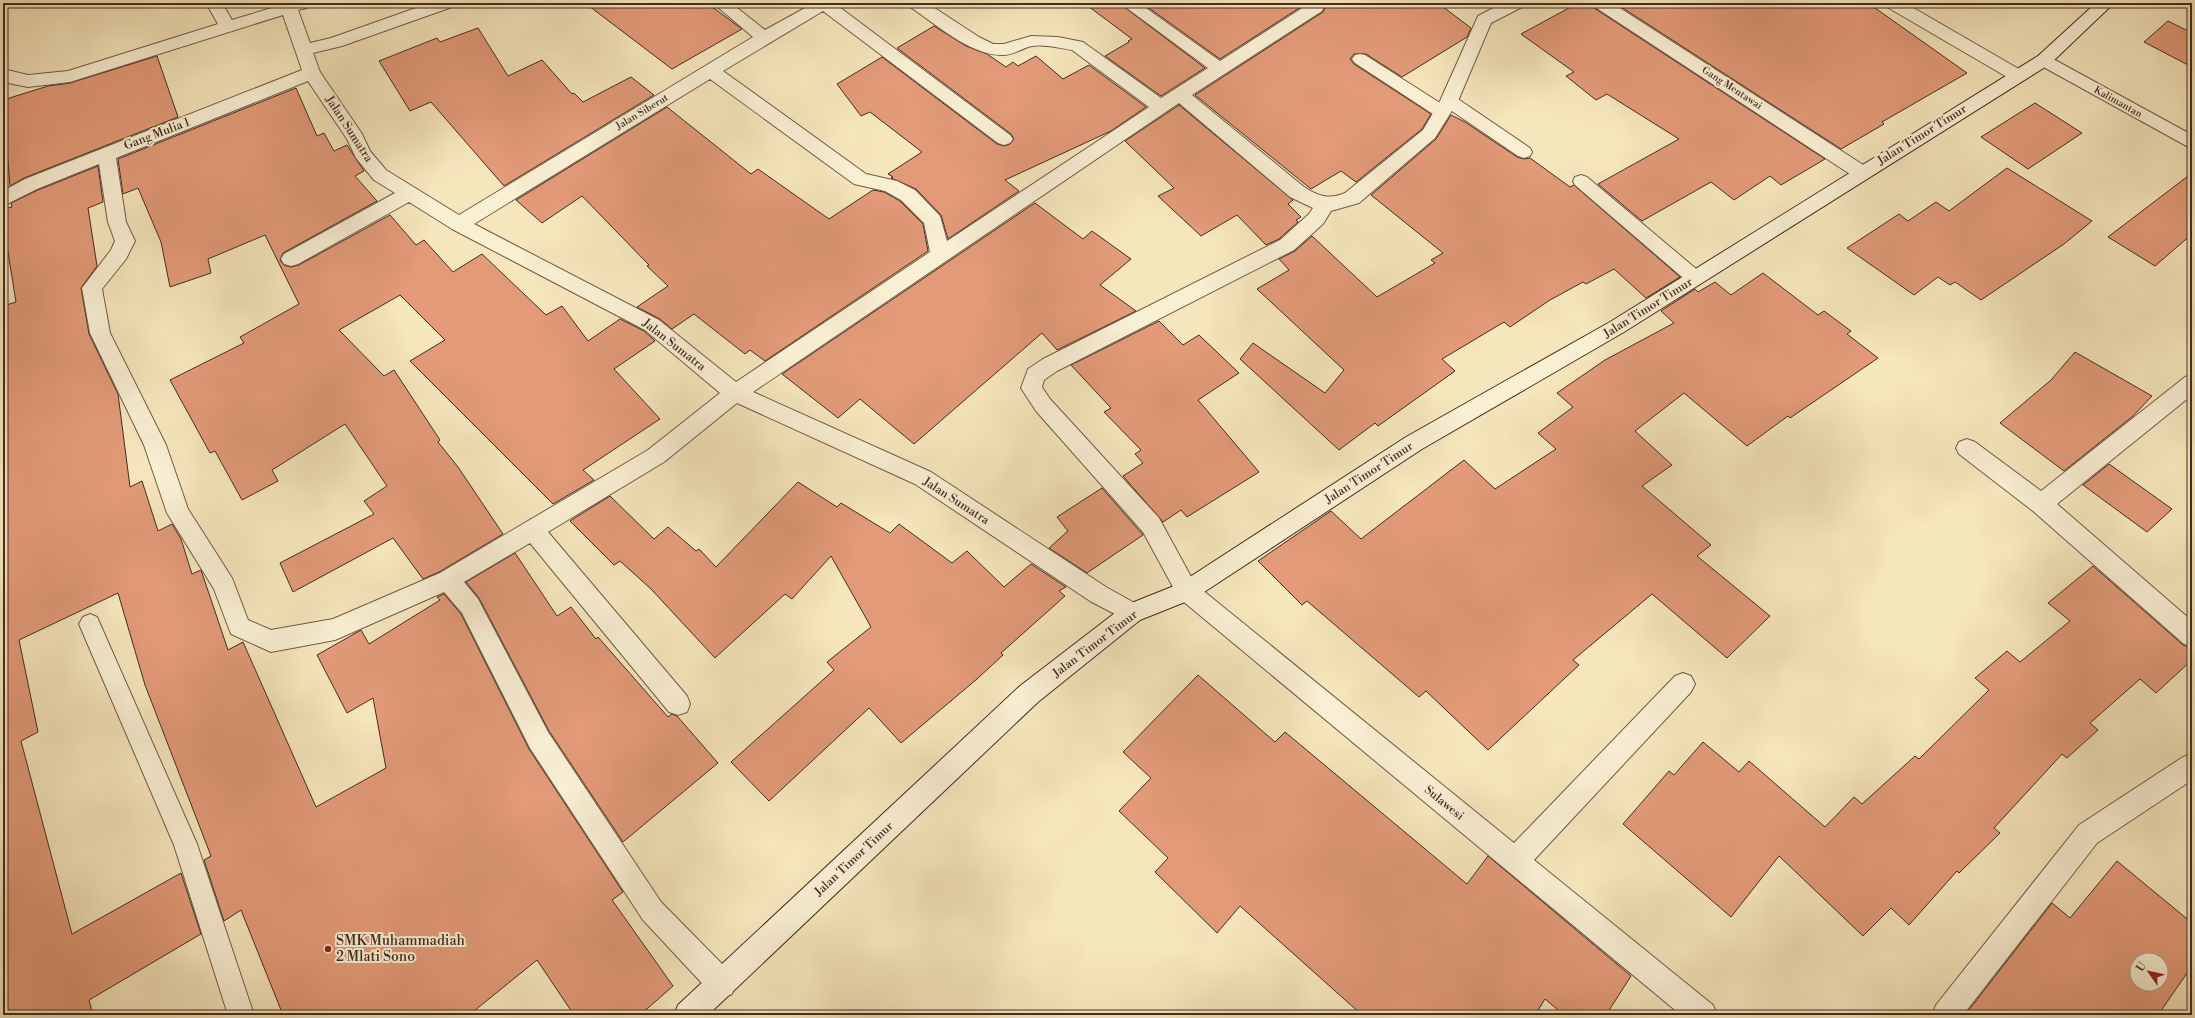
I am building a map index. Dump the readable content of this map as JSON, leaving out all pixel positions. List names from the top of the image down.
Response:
{
  "streets": {
    "street": [
      "Gang Mentawai",
      "Kalimantan",
      "Jalan Siberut",
      "Jalan Sumatra",
      "Gang Mulia 1",
      "Jalan Timor Timur",
      "Sulawesi"
    ]
  },
  "crossings": [
    ["Gang Mentawai", "Jalan Timor Timur"],
    ["Kalimantan", "Jalan Timor Timur"],
    ["Jalan Siberut", "Jalan Sumatra"],
    ["Jalan Sumatra", "Gang Mulia 1"],
    ["Jalan Sumatra", "Jalan Timor Timur"],
    ["Jalan Timor Timur", "Sulawesi"]
  ],
  "places": ["SMK Muhammadiah 2 Mlati Sono"],
  "north": "top left"
}
